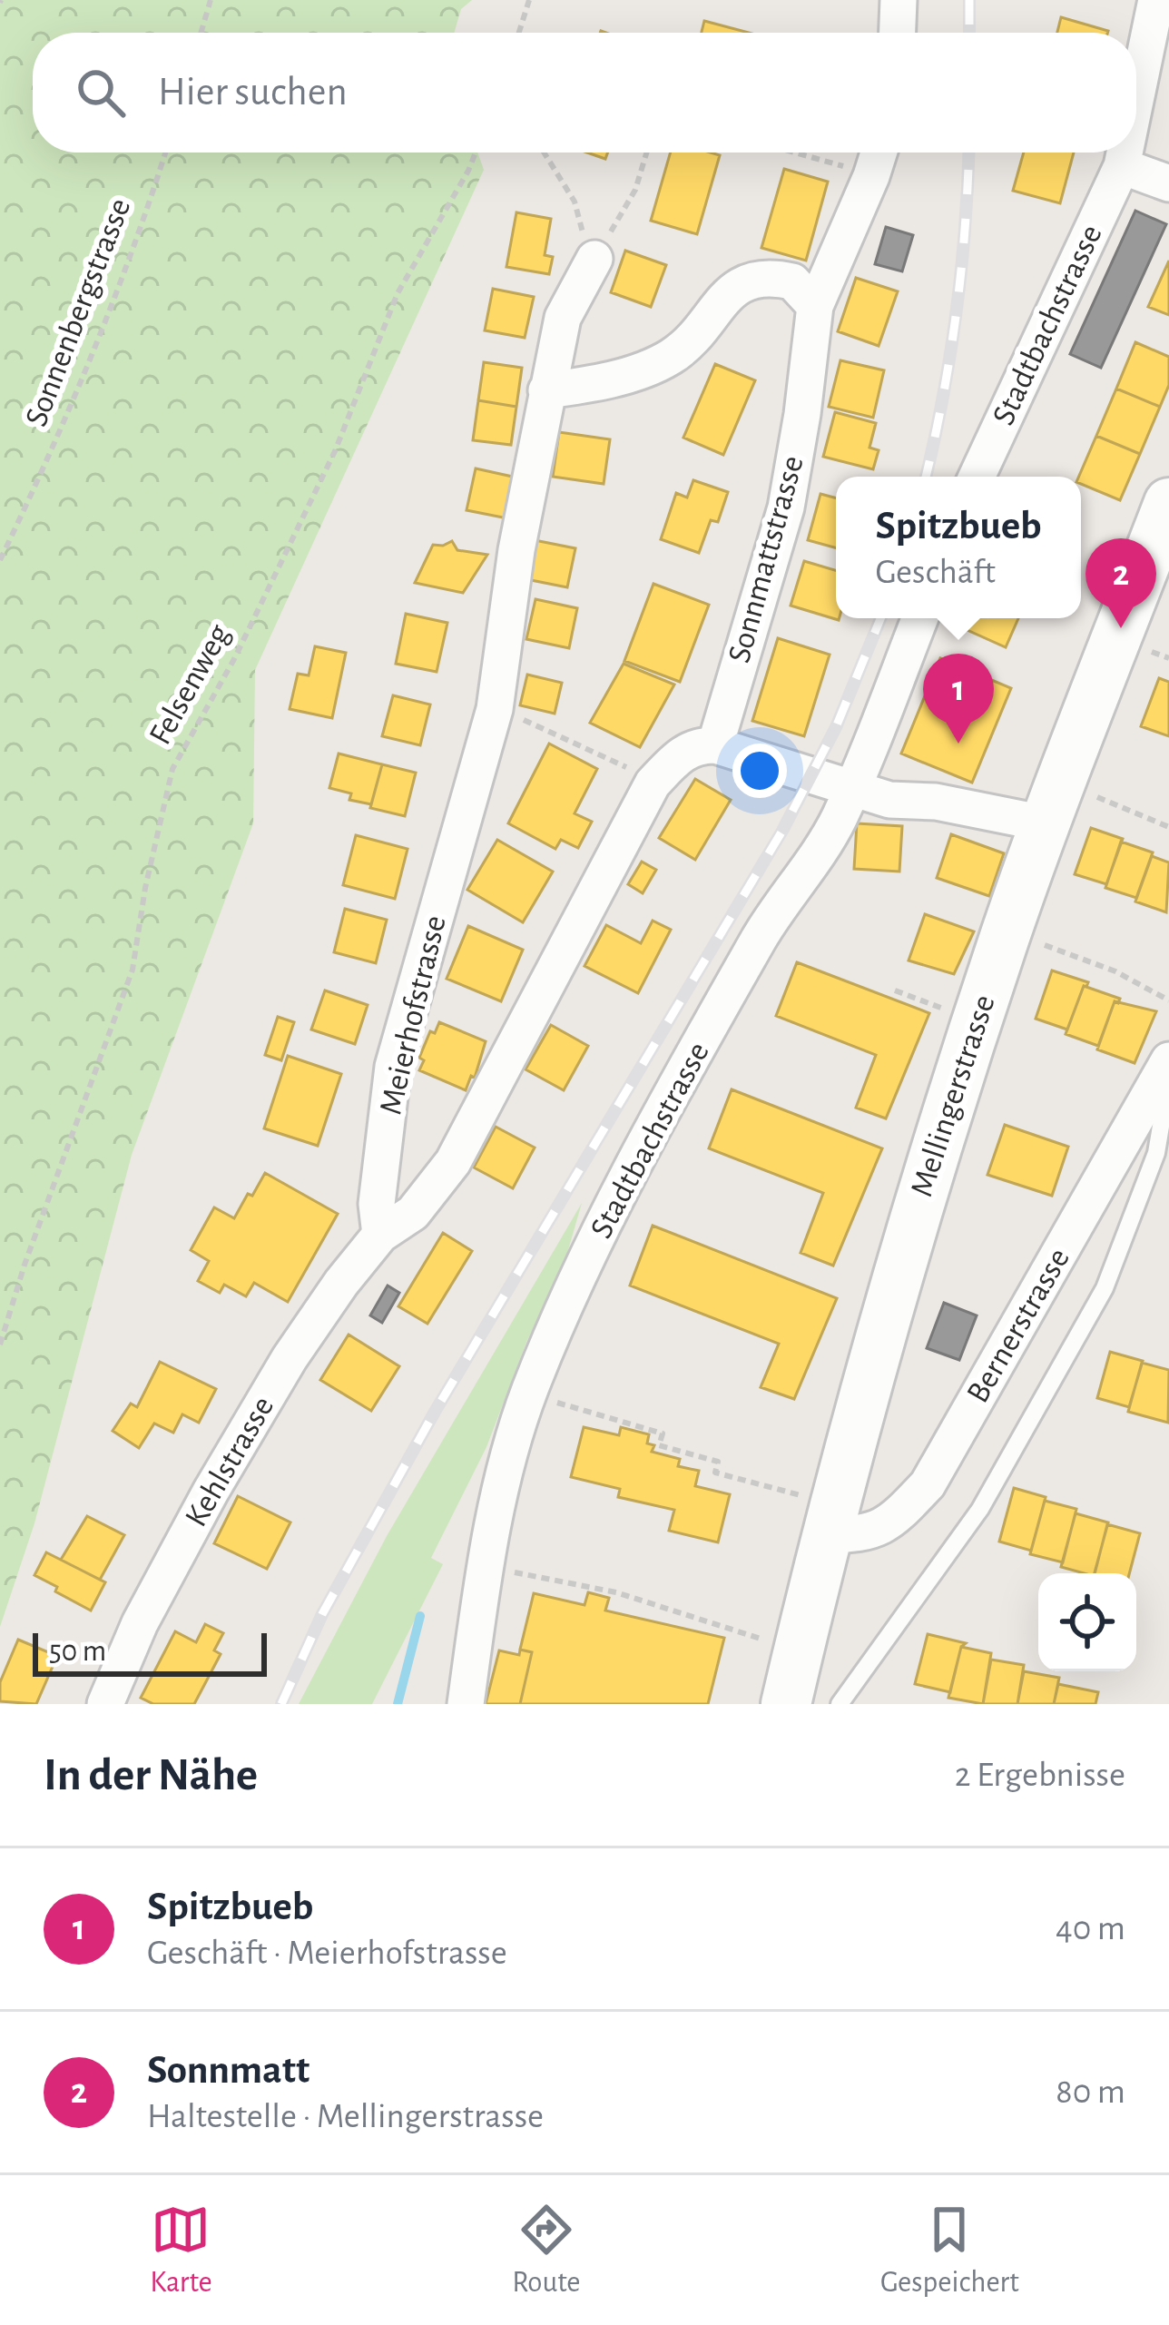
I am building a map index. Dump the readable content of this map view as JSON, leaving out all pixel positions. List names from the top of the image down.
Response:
{
  "streets": {
    "main road": ["Mellingerstrasse"],
    "street": [
      "Stadtbachstrasse",
      "Sonnmattstrasse",
      "Meierhofstrasse",
      "Bernerstrasse",
      "Kehlstrasse"
    ],
    "path": ["Sonnenbergstrasse", "Felsenweg"]
  },
  "crossings": [
    ["Meierhofstrasse", "Kehlstrasse"],
    ["Mellingerstrasse", "Bernerstrasse"]
  ],
  "scale_bar": "50 m",
  "page": {
    "search": "Hier suchen",
    "popup": ["Spitzbueb", "Geschäft"],
    "pins": ["2", "1"],
    "scale": "50 m",
    "heading": ["In der Nähe", "2 Ergebnisse"],
    "list": [
      {
        "mark": "1",
        "name": "Spitzbueb",
        "note": "Geschäft · Meierhofstrasse",
        "value": "40 m"
      },
      {
        "mark": "2",
        "name": "Sonnmatt",
        "note": "Haltestelle · Mellingerstrasse",
        "value": "80 m"
      }
    ],
    "nav": ["Karte", "Route", "Gespeichert"]
  }
}
